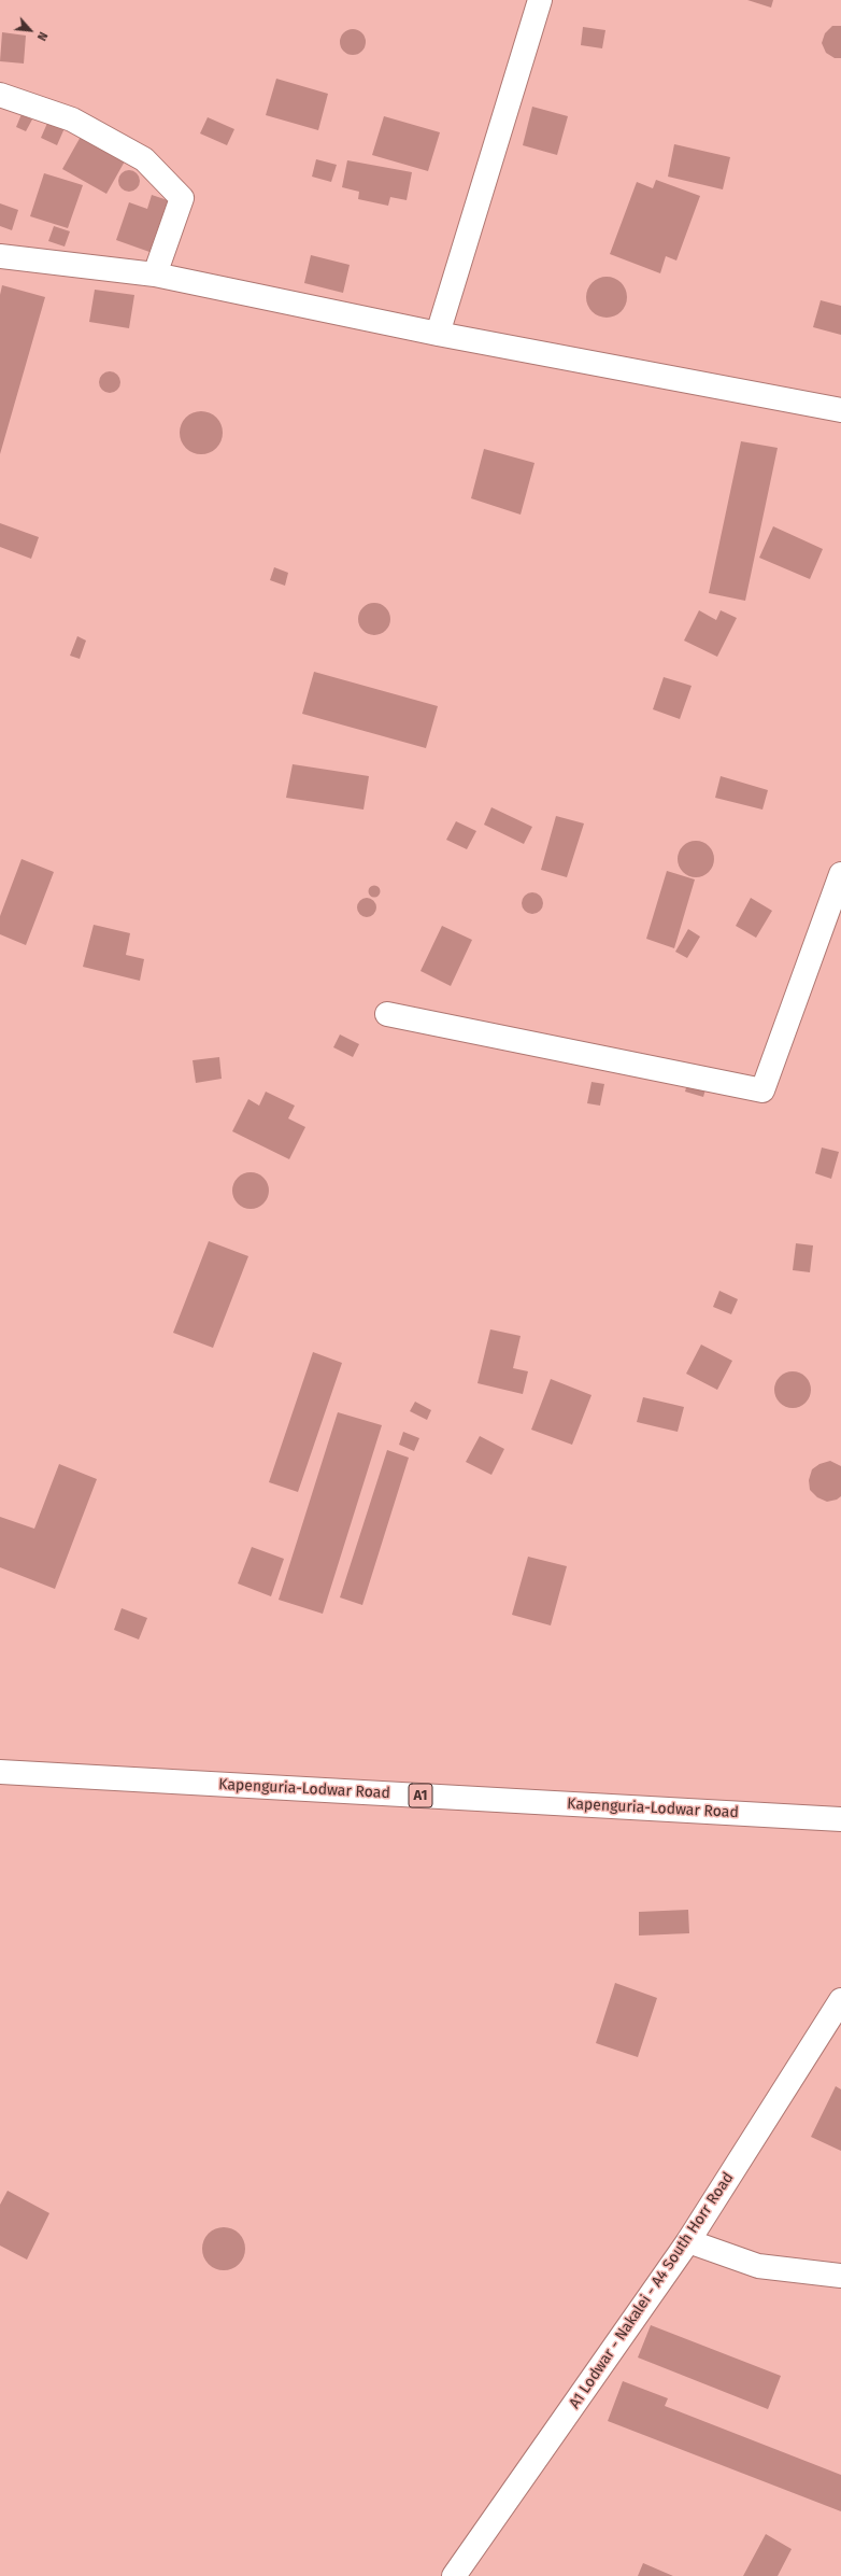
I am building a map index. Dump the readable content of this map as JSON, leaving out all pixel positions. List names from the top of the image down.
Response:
{
  "streets": {
    "main road": ["Kapenguria-Lodwar Road", "A1", "A1 Lodwar - Nakalei - A4 South Horr Road"]
  },
  "north": "bottom right"
}
